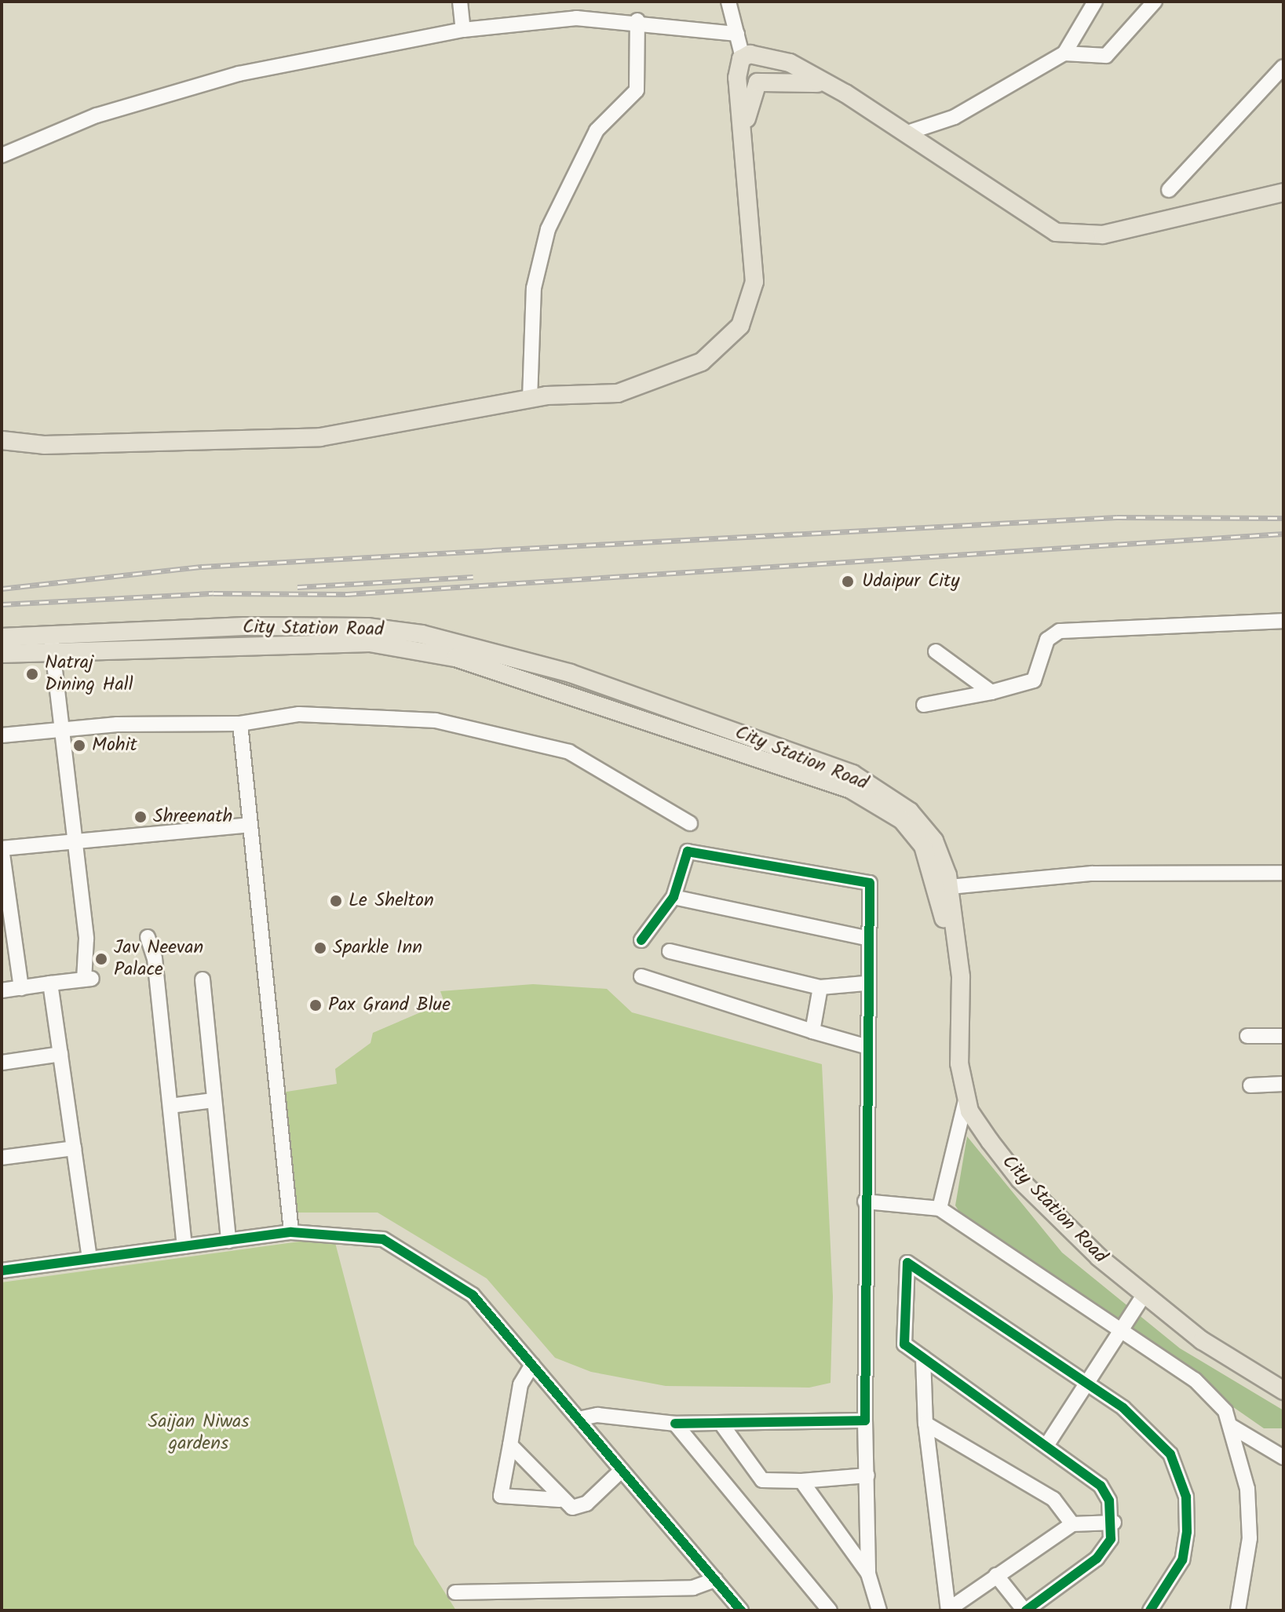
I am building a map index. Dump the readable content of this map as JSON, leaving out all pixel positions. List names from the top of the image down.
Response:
{
  "streets": {
    "main road": ["City Station Road"]
  },
  "parks": ["Saijan Niwas gardens"],
  "places": [
    "Udaipur City",
    "Natraj Dining Hall",
    "Mohit",
    "Shreenath",
    "Le Shelton",
    "Sparkle Inn",
    "Jav Neevan Palace",
    "Pax Grand Blue"
  ]
}
